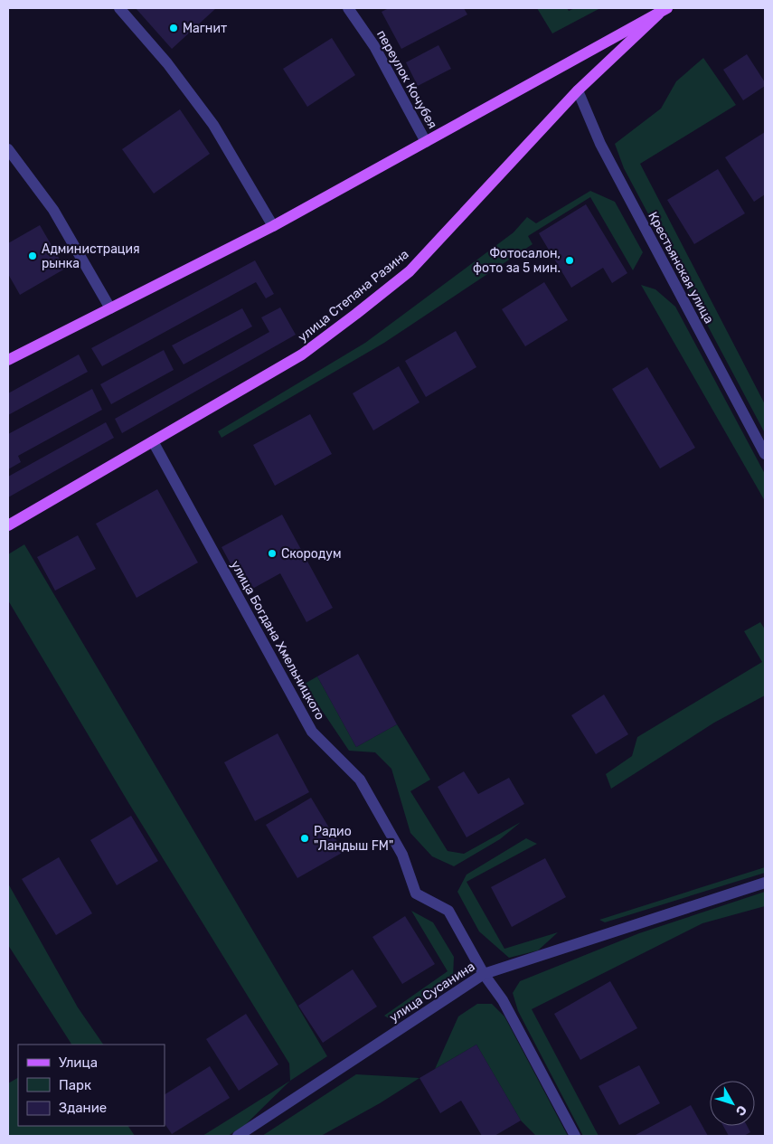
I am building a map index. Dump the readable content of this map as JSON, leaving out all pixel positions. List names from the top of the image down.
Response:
{
  "streets": {
    "main road": ["улица Степана Разина"],
    "street": [
      "переулок Кочубея",
      "Крестьянская улица",
      "улица Богдана Хмельницкого",
      "улица Сусанина"
    ]
  },
  "crossings": [
    ["переулок Кочубея", "улица Степана Разина"],
    ["Крестьянская улица", "улица Степана Разина"],
    ["улица Степана Разина", "улица Богдана Хмельницкого"],
    ["улица Богдана Хмельницкого", "улица Сусанина"]
  ],
  "places": [
    "Магнит",
    "Администрация рынка",
    "Фотосалон, фото за 5 мин.",
    "Скородум",
    "Радио \"Ландыш FM\""
  ],
  "legend": ["Улица", "Парк", "Здание"],
  "north": "bottom right"
}
